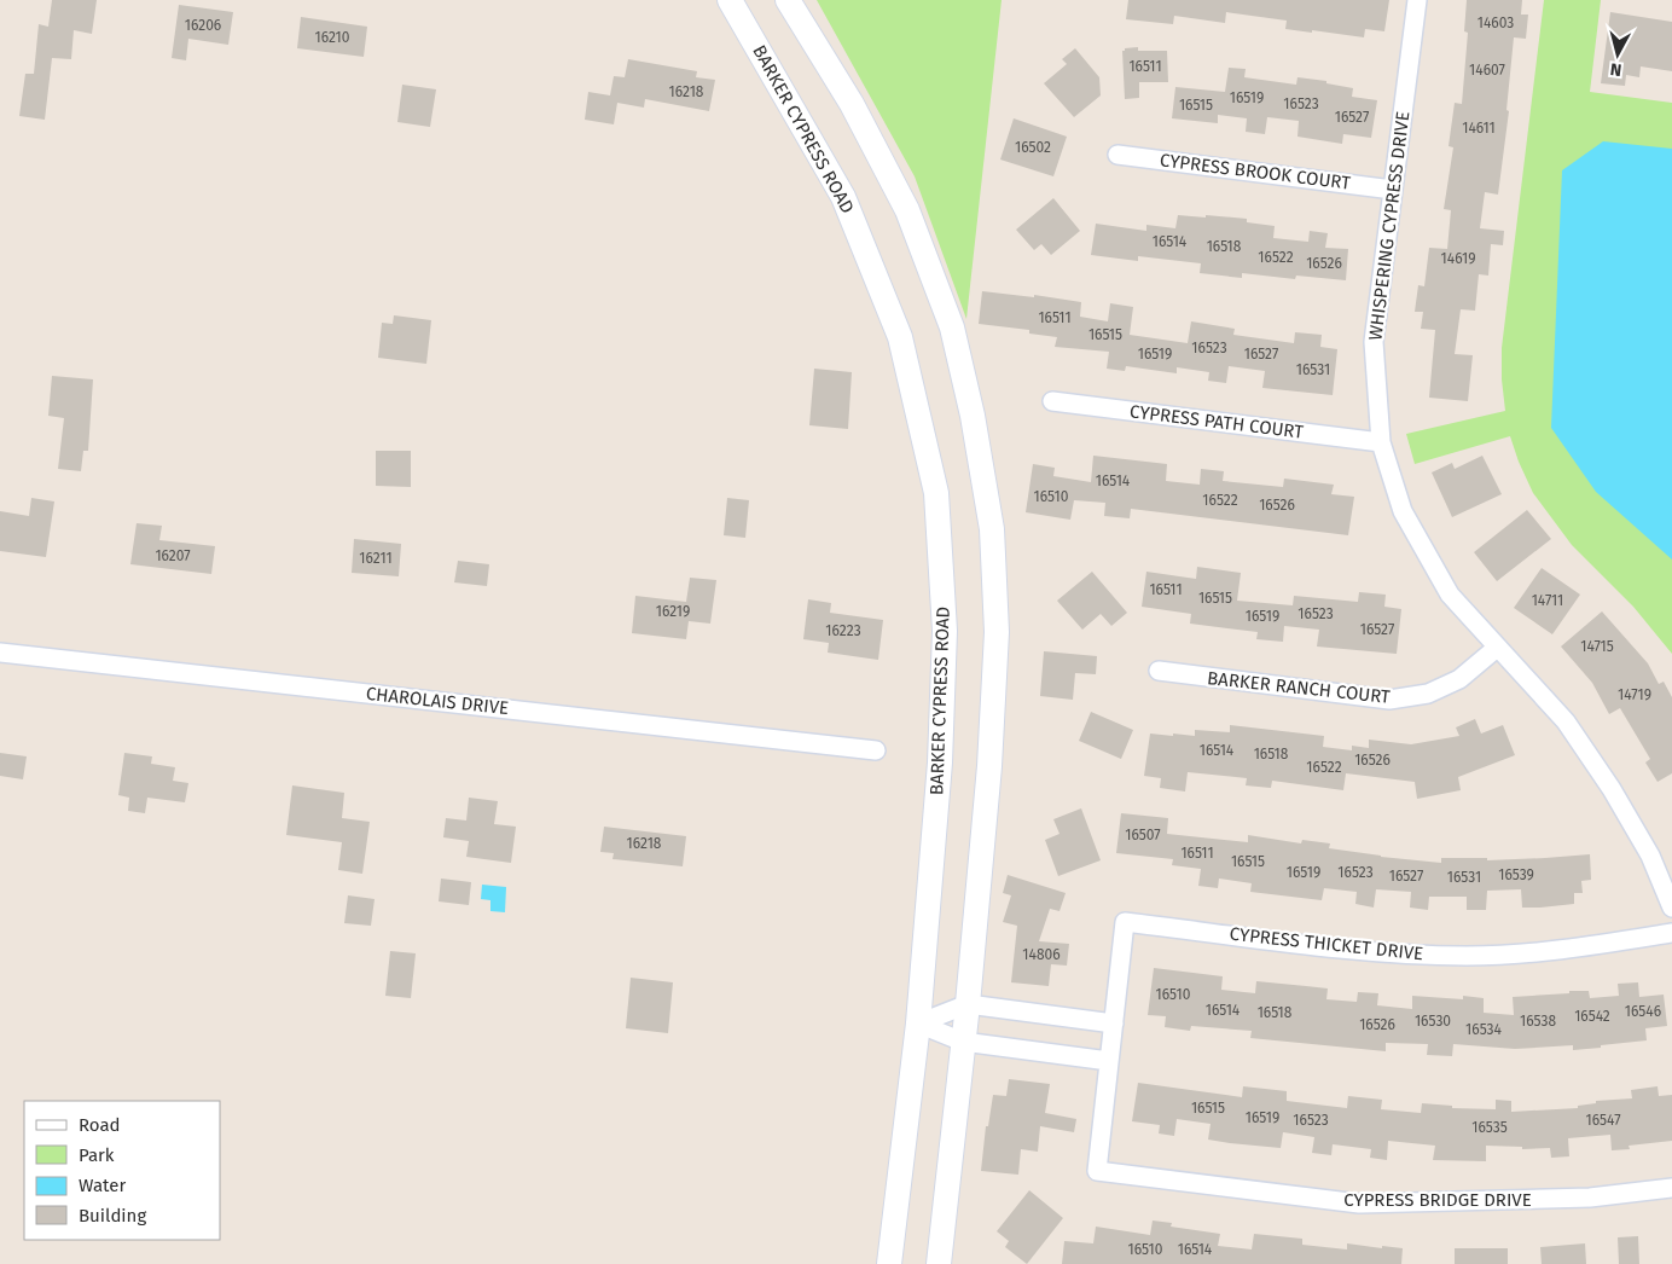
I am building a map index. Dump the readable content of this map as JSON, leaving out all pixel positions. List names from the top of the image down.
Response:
{
  "streets": {
    "main road": ["BARKER CYPRESS ROAD"],
    "street": [
      "CYPRESS BROOK COURT",
      "WHISPERING CYPRESS DRIVE",
      "CYPRESS PATH COURT",
      "BARKER RANCH COURT",
      "CHAROLAIS DRIVE",
      "CYPRESS THICKET DRIVE",
      "CYPRESS BRIDGE DRIVE"
    ]
  },
  "crossings": [
    ["CYPRESS BROOK COURT", "WHISPERING CYPRESS DRIVE"],
    ["WHISPERING CYPRESS DRIVE", "CYPRESS PATH COURT"],
    ["WHISPERING CYPRESS DRIVE", "BARKER RANCH COURT"]
  ],
  "house_numbers": [
    "14603",
    "16206",
    "16210",
    "16511",
    "14607",
    "16218",
    "16519",
    "16523",
    "16515",
    "16527",
    "14611",
    "16502",
    "16514",
    "16518",
    "16522",
    "14619",
    "16526",
    "16511",
    "16515",
    "16523",
    "16519",
    "16527",
    "16531",
    "16514",
    "16510",
    "16522",
    "16526",
    "16207",
    "16211",
    "16511",
    "16515",
    "14711",
    "16219",
    "16523",
    "16519",
    "16527",
    "16223",
    "14715",
    "14719",
    "16514",
    "16518",
    "16526",
    "16522",
    "16507",
    "16218",
    "16511",
    "16515",
    "16519",
    "16523",
    "16539",
    "16527",
    "16531",
    "14806",
    "16510",
    "16514",
    "16546",
    "16518",
    "16542",
    "16530",
    "16538",
    "16526",
    "16534",
    "16515",
    "16519",
    "16523",
    "16547",
    "16535",
    "16510",
    "16514"
  ],
  "legend": [
    "Road",
    "Park",
    "Water",
    "Building"
  ],
  "north": "bottom"
}
